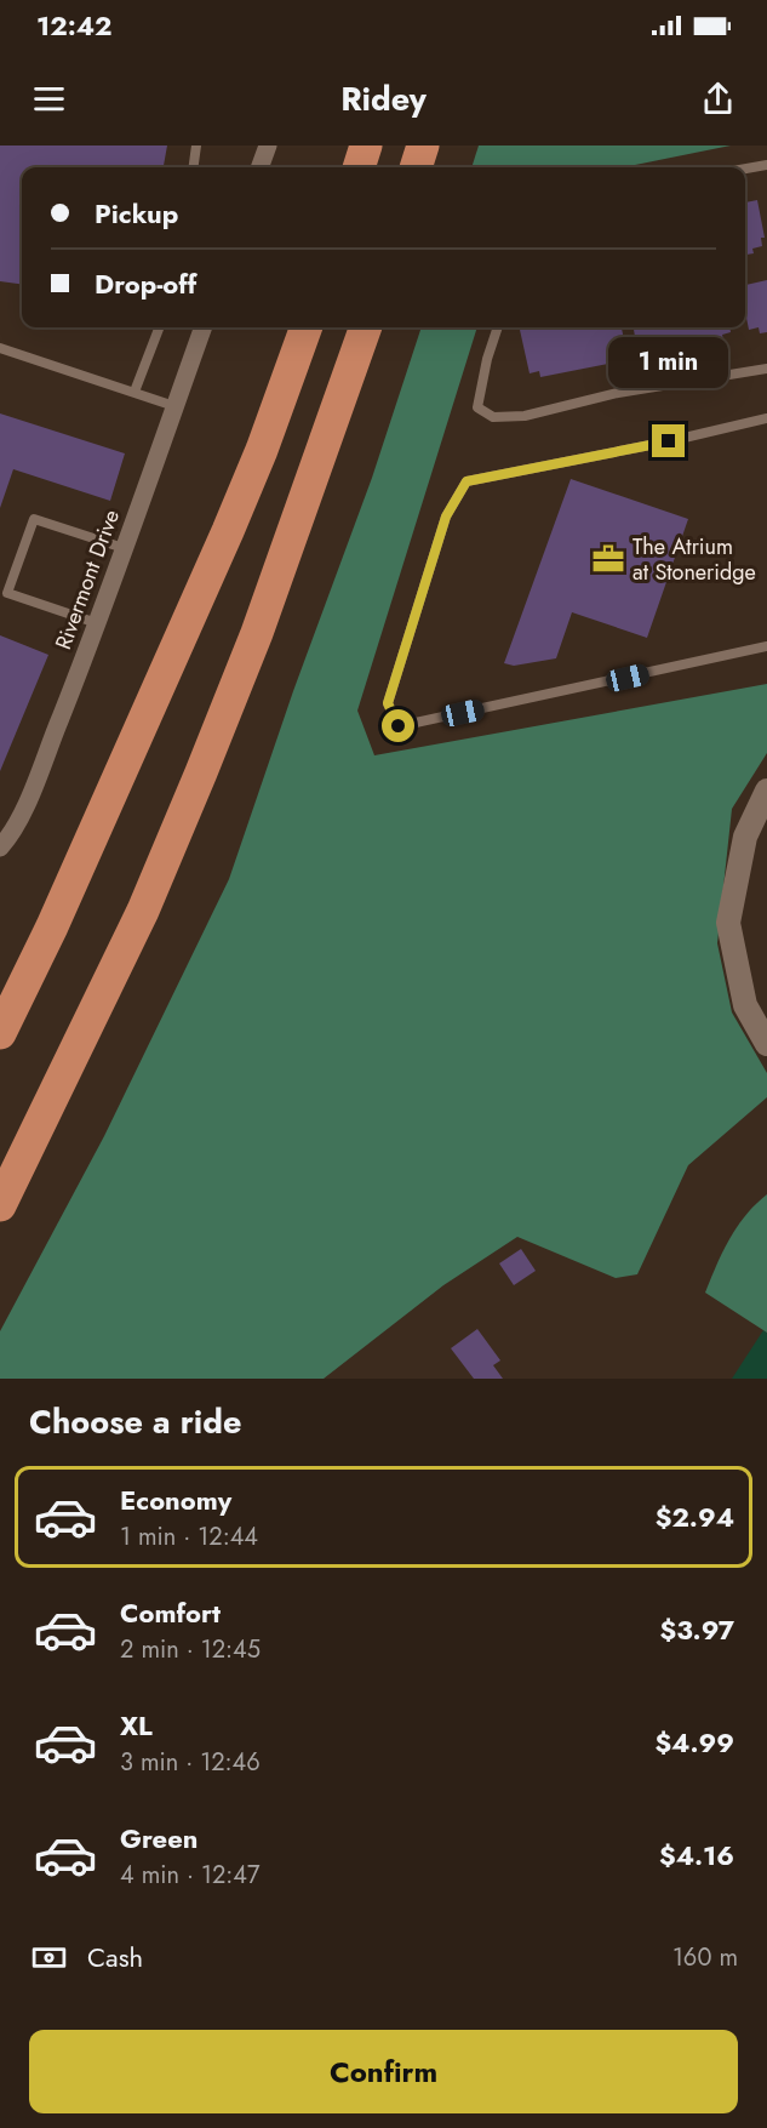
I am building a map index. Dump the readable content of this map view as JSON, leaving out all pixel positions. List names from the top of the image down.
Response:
{
  "streets": {
    "street": ["Rivermont Drive"]
  },
  "places": {
    "office": ["The Atrium at Stoneridge"]
  },
  "page": {
    "status": "12:42",
    "header": "Ridey",
    "banner": ["Pickup", "Drop-off"],
    "bubble": "1 min",
    "heading": "Choose a ride",
    "list": [
      {
        "name": "Economy",
        "note": "1 min · 12:44",
        "value": "$2.94"
      },
      {
        "name": "Comfort",
        "note": "2 min · 12:45",
        "value": "$3.97"
      },
      {
        "name": "XL",
        "note": "3 min · 12:46",
        "value": "$4.99"
      },
      {
        "name": "Green",
        "note": "4 min · 12:47",
        "value": "$4.16"
      }
    ],
    "pay": ["Cash", "160 m"],
    "buttons": "Confirm"
  }
}
